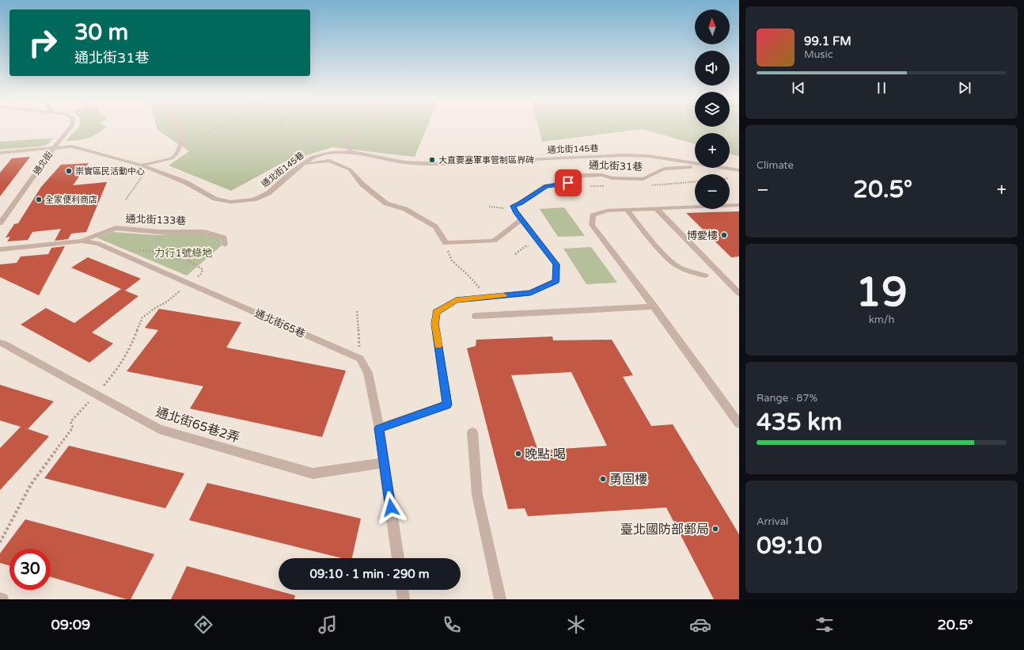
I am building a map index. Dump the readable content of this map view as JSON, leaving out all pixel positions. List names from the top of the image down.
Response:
{
  "streets": {
    "street": [
      "通北街145巷",
      "通北街",
      "通北街31巷",
      "通北街133巷",
      "通北街65巷",
      "通北街65巷2弄"
    ]
  },
  "crossings": [
    ["通北街145巷", "通北街"],
    ["通北街133巷", "通北街65巷"]
  ],
  "parks": ["力行1號綠地"],
  "places": [
    "大直要塞軍事管制區界碑",
    "崇實區民活動中心",
    "全家便利商店",
    "博愛樓",
    "晚點·喝",
    "勇固樓",
    "臺北國防部郵局"
  ],
  "north": "top",
  "page": {
    "map_buttons": ["+", "−"],
    "turn": ["30 m", "通北街31巷"],
    "song": ["99.1 FM", "Music"],
    "tile": [
      "Climate",
      ["19", "km/h"],
      ["Range · 87%", "435 km"],
      ["Arrival", "09:10"]
    ],
    "heat": ["−", "20.5°", "+"],
    "limit": "30",
    "trip": "09:10 · 1 min · 290 m",
    "tabs": ["09:09", "20.5°"]
  }
}
